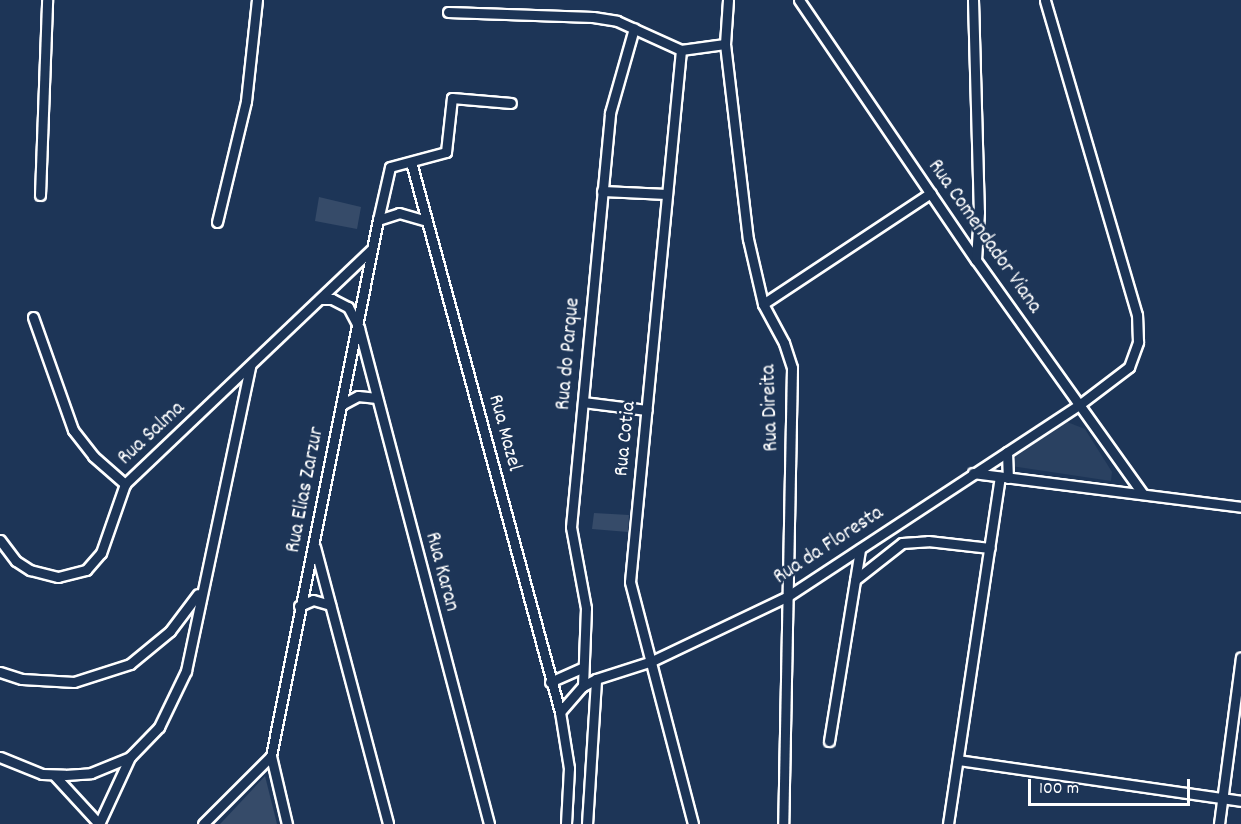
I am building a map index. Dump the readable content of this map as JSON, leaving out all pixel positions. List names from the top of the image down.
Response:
{
  "streets": {
    "street": [
      "Rua Comendador Viana",
      "Rua do Parque",
      "Rua Direita",
      "Rua Mazel",
      "Rua Salma",
      "Rua Cotia",
      "Rua Elias Zarzur",
      "Rua da Floresta",
      "Rua Karan"
    ]
  },
  "crossings": [
    ["Rua Comendador Viana", "Rua da Floresta"],
    ["Rua do Parque", "Rua da Floresta"],
    ["Rua Direita", "Rua da Floresta"],
    ["Rua Mazel", "Rua Elias Zarzur"],
    ["Rua Salma", "Rua Elias Zarzur"],
    ["Rua Cotia", "Rua da Floresta"],
    ["Rua Elias Zarzur", "Rua Karan"]
  ],
  "scale_bar": "100 m"
}
